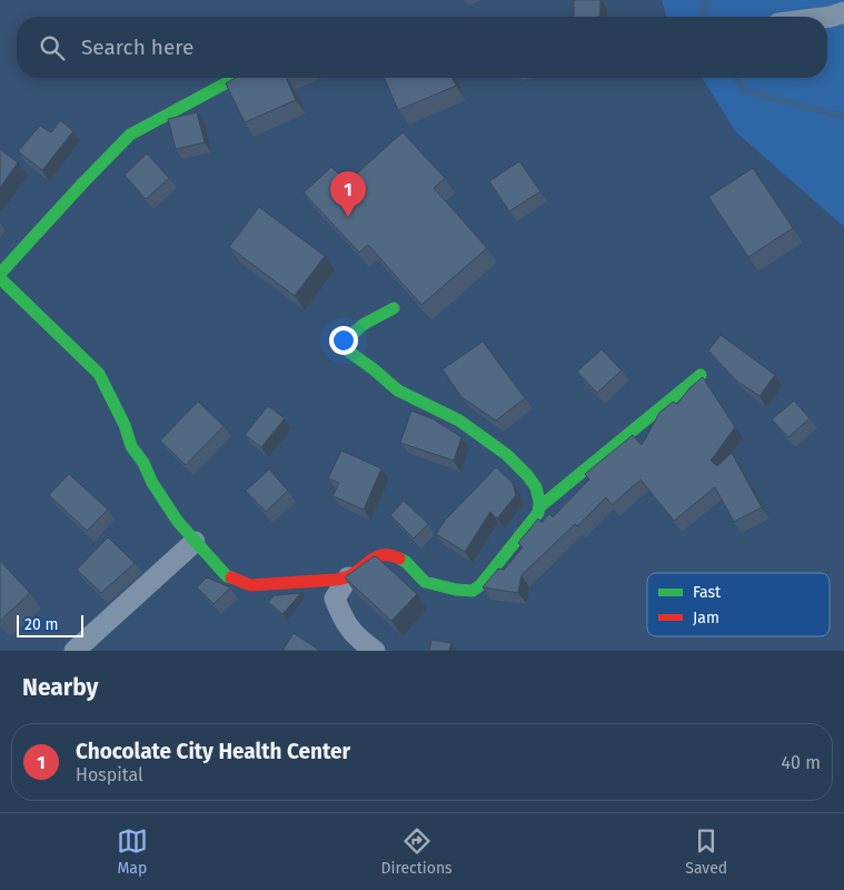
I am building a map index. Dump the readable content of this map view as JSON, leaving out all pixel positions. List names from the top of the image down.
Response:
{
  "legend": ["Fast", "Jam"],
  "scale_bar": "20 m",
  "page": {
    "search": "Search here",
    "pins": "1",
    "scale": "20 m",
    "heading": "Nearby",
    "list": [
      {
        "mark": "1",
        "name": "Chocolate City Health Center",
        "note": "Hospital",
        "value": "40 m"
      }
    ],
    "nav": ["Map", "Directions", "Saved"]
  }
}
